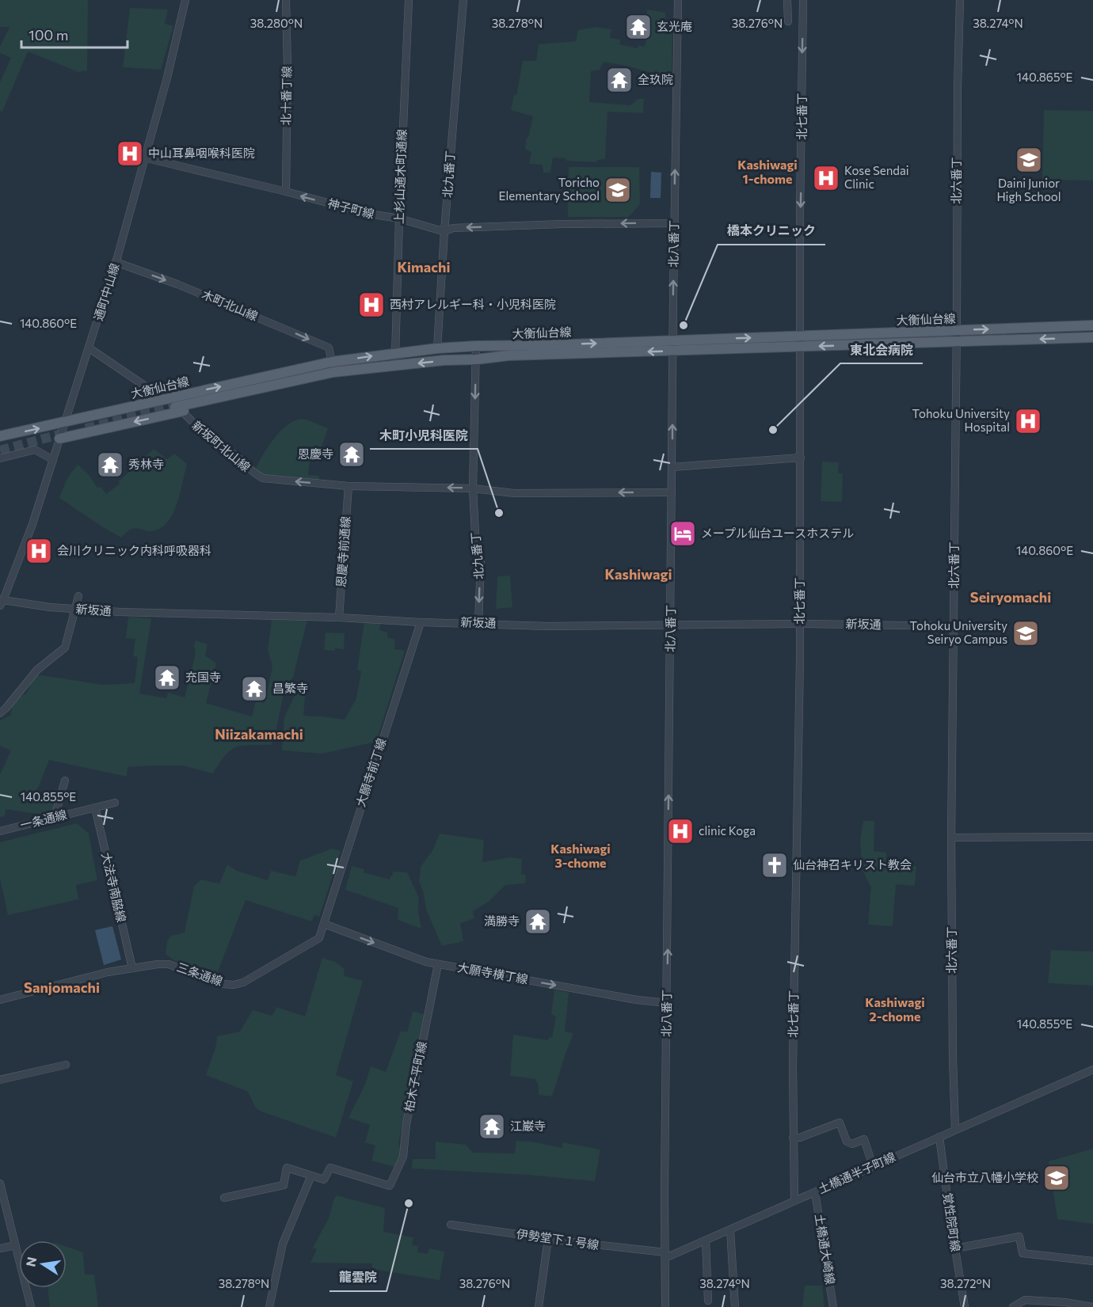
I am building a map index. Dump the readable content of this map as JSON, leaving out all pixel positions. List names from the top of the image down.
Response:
{
  "streets": {
    "main road": ["大衡仙台線"],
    "street": [
      "北十番丁線",
      "北七番丁",
      "北九番丁",
      "上杉山通木町通線",
      "北六番丁",
      "神子町線",
      "北八番丁",
      "通町中山線",
      "木町北山線",
      "新坂町北山線",
      "恩慶寺前通線",
      "新坂通",
      "大願寺前丁線",
      "一条通線",
      "大法寺南脇線",
      "大願寺横丁線",
      "三条通線",
      "柏木子平町線",
      "土橋通半子町線",
      "覚性院町線",
      "伊勢堂下１号線",
      "土橋通大崎線"
    ]
  },
  "crossings": [
    ["北十番丁線", "神子町線"],
    ["北七番丁", "大衡仙台線"],
    ["北七番丁", "新坂通"],
    ["北七番丁", "土橋通半子町線"],
    ["北九番丁", "神子町線"],
    ["北九番丁", "大衡仙台線"],
    ["北九番丁", "新坂町北山線"],
    ["北九番丁", "新坂通"],
    ["上杉山通木町通線", "神子町線"],
    ["上杉山通木町通線", "大衡仙台線"],
    ["北六番丁", "大衡仙台線"],
    ["北六番丁", "新坂通"],
    ["北六番丁", "土橋通半子町線"],
    ["神子町線", "北八番丁"],
    ["神子町線", "通町中山線"],
    ["北八番丁", "大衡仙台線"],
    ["北八番丁", "新坂町北山線"],
    ["北八番丁", "新坂通"],
    ["北八番丁", "大願寺横丁線"],
    ["北八番丁", "土橋通半子町線"],
    ["北八番丁", "伊勢堂下１号線"],
    ["通町中山線", "木町北山線"],
    ["通町中山線", "大衡仙台線"],
    ["通町中山線", "新坂通"],
    ["木町北山線", "大衡仙台線"],
    ["大衡仙台線", "新坂町北山線"],
    ["新坂町北山線", "恩慶寺前通線"],
    ["恩慶寺前通線", "新坂通"],
    ["新坂通", "大願寺前丁線"],
    ["大願寺前丁線", "大願寺横丁線"],
    ["大願寺前丁線", "三条通線"],
    ["一条通線", "大法寺南脇線"],
    ["大法寺南脇線", "三条通線"],
    ["大願寺横丁線", "三条通線"],
    ["大願寺横丁線", "柏木子平町線"],
    ["土橋通半子町線", "覚性院町線"],
    ["土橋通半子町線", "伊勢堂下１号線"],
    ["土橋通半子町線", "土橋通大崎線"]
  ],
  "one_way": [
    "北九番丁",
    "神子町線",
    "北八番丁",
    "木町北山線",
    "新坂町北山線",
    "大願寺横丁線"
  ],
  "districts": [
    "Kashiwagi 1-chome",
    "Kimachi",
    "Kashiwagi",
    "Seiryomachi",
    "Niizakamachi",
    "Kashiwagi 3-chome",
    "Sanjomachi",
    "Kashiwagi 2-chome"
  ],
  "places": {
    "temple": [
      "玄光庵",
      "全玖院",
      "恩慶寺",
      "秀林寺",
      "充国寺",
      "昌繁寺",
      "満勝寺",
      "江巌寺"
    ],
    "hospital": [
      "中山耳鼻咽喉科医院",
      "Kose Sendai Clinic",
      "西村アレルギー科・小児科医院",
      "Tohoku University Hospital",
      "会川クリニック内科呼吸器科",
      "clinic Koga"
    ],
    "school or university": [
      "Daini Junior High School",
      "Toricho Elementary School",
      "Tohoku University Seiryo Campus",
      "仙台市立八幡小学校"
    ],
    "other": [
      "橋本クリニック",
      "東北会病院",
      "木町小児科医院",
      "龍雲院"
    ],
    "hotel": ["メープル仙台ユースホステル"],
    "church": ["仙台神召キリスト教会"]
  },
  "scale_bar": "100 m",
  "north": "left",
  "coordinates": [
    "38.280°N",
    "38.278°N",
    "38.276°N",
    "38.274°N",
    "140.865°E",
    "140.860°E",
    "140.855°E",
    "38.272°N"
  ]
}
